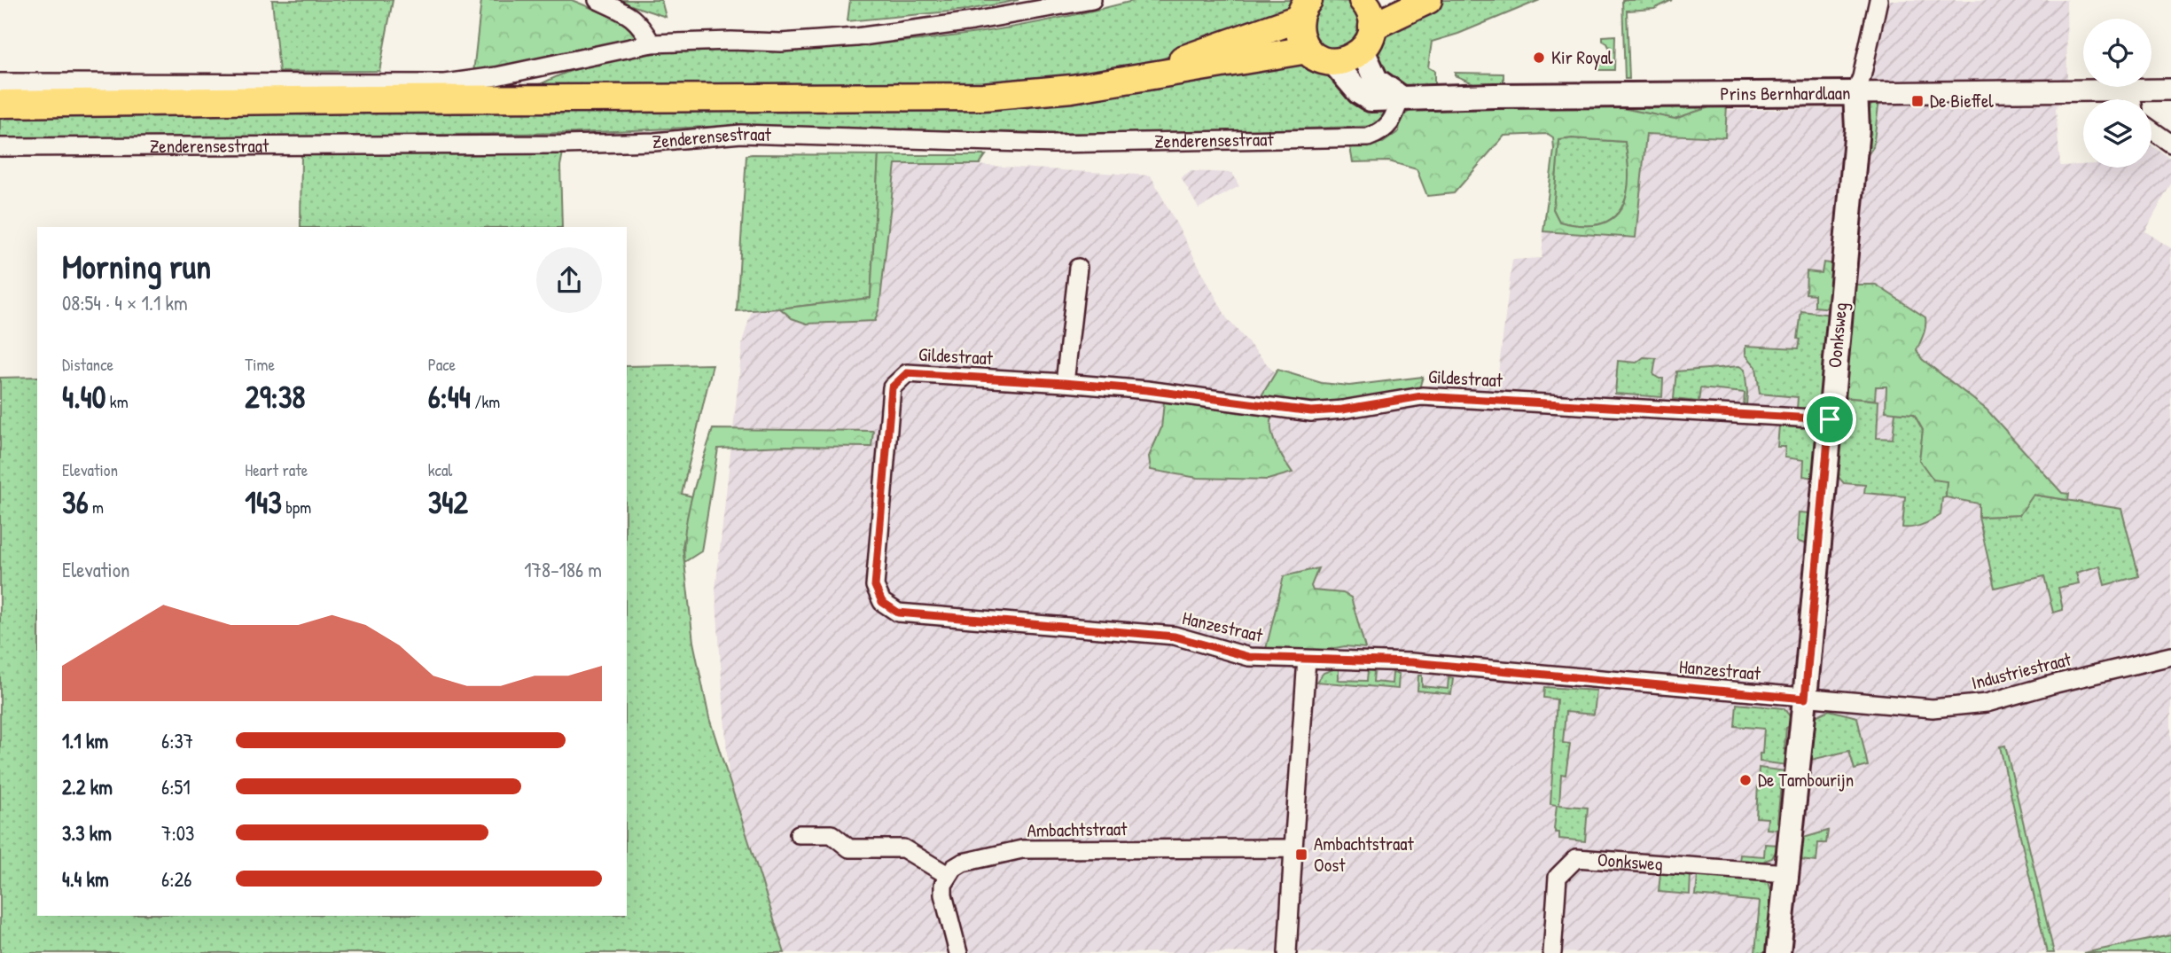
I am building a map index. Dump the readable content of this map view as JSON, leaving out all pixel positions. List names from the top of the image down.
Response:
{
  "streets": {
    "main road": ["Prins Bernhardlaan", "Zenderensestraat", "Oonksweg"],
    "street": [
      "Gildestraat",
      "Hanzestraat",
      "Industriestraat",
      "Ambachtstraat"
    ]
  },
  "crossings": [
    ["Prins Bernhardlaan", "Zenderensestraat"],
    ["Prins Bernhardlaan", "Oonksweg"],
    ["Oonksweg", "Gildestraat"],
    ["Oonksweg", "Hanzestraat"],
    ["Oonksweg", "Industriestraat"],
    ["Gildestraat", "Hanzestraat"],
    ["Hanzestraat", "Industriestraat"]
  ],
  "places": {
    "other": ["Kir Royal", "De Tambourijn"],
    "transit": ["De Bieffel", "Ambachtstraat Oost"]
  },
  "page": {
    "heading": ["Morning run", "08:54 · 4 × 1.1 km"],
    "stats": [
      ["Distance", "4.40 km"],
      ["Time", "29:38"],
      ["Pace", "6:44 /km"],
      ["Elevation", "36 m"],
      ["Heart rate", "143 bpm"],
      ["kcal", "342"]
    ],
    "chart": ["Elevation", "178–186 m"],
    "list": [
      {
        "name": "1.1 km",
        "note": "6:37"
      },
      {
        "name": "2.2 km",
        "note": "6:51"
      },
      {
        "name": "3.3 km",
        "note": "7:03"
      },
      {
        "name": "4.4 km",
        "note": "6:26"
      }
    ]
  }
}
